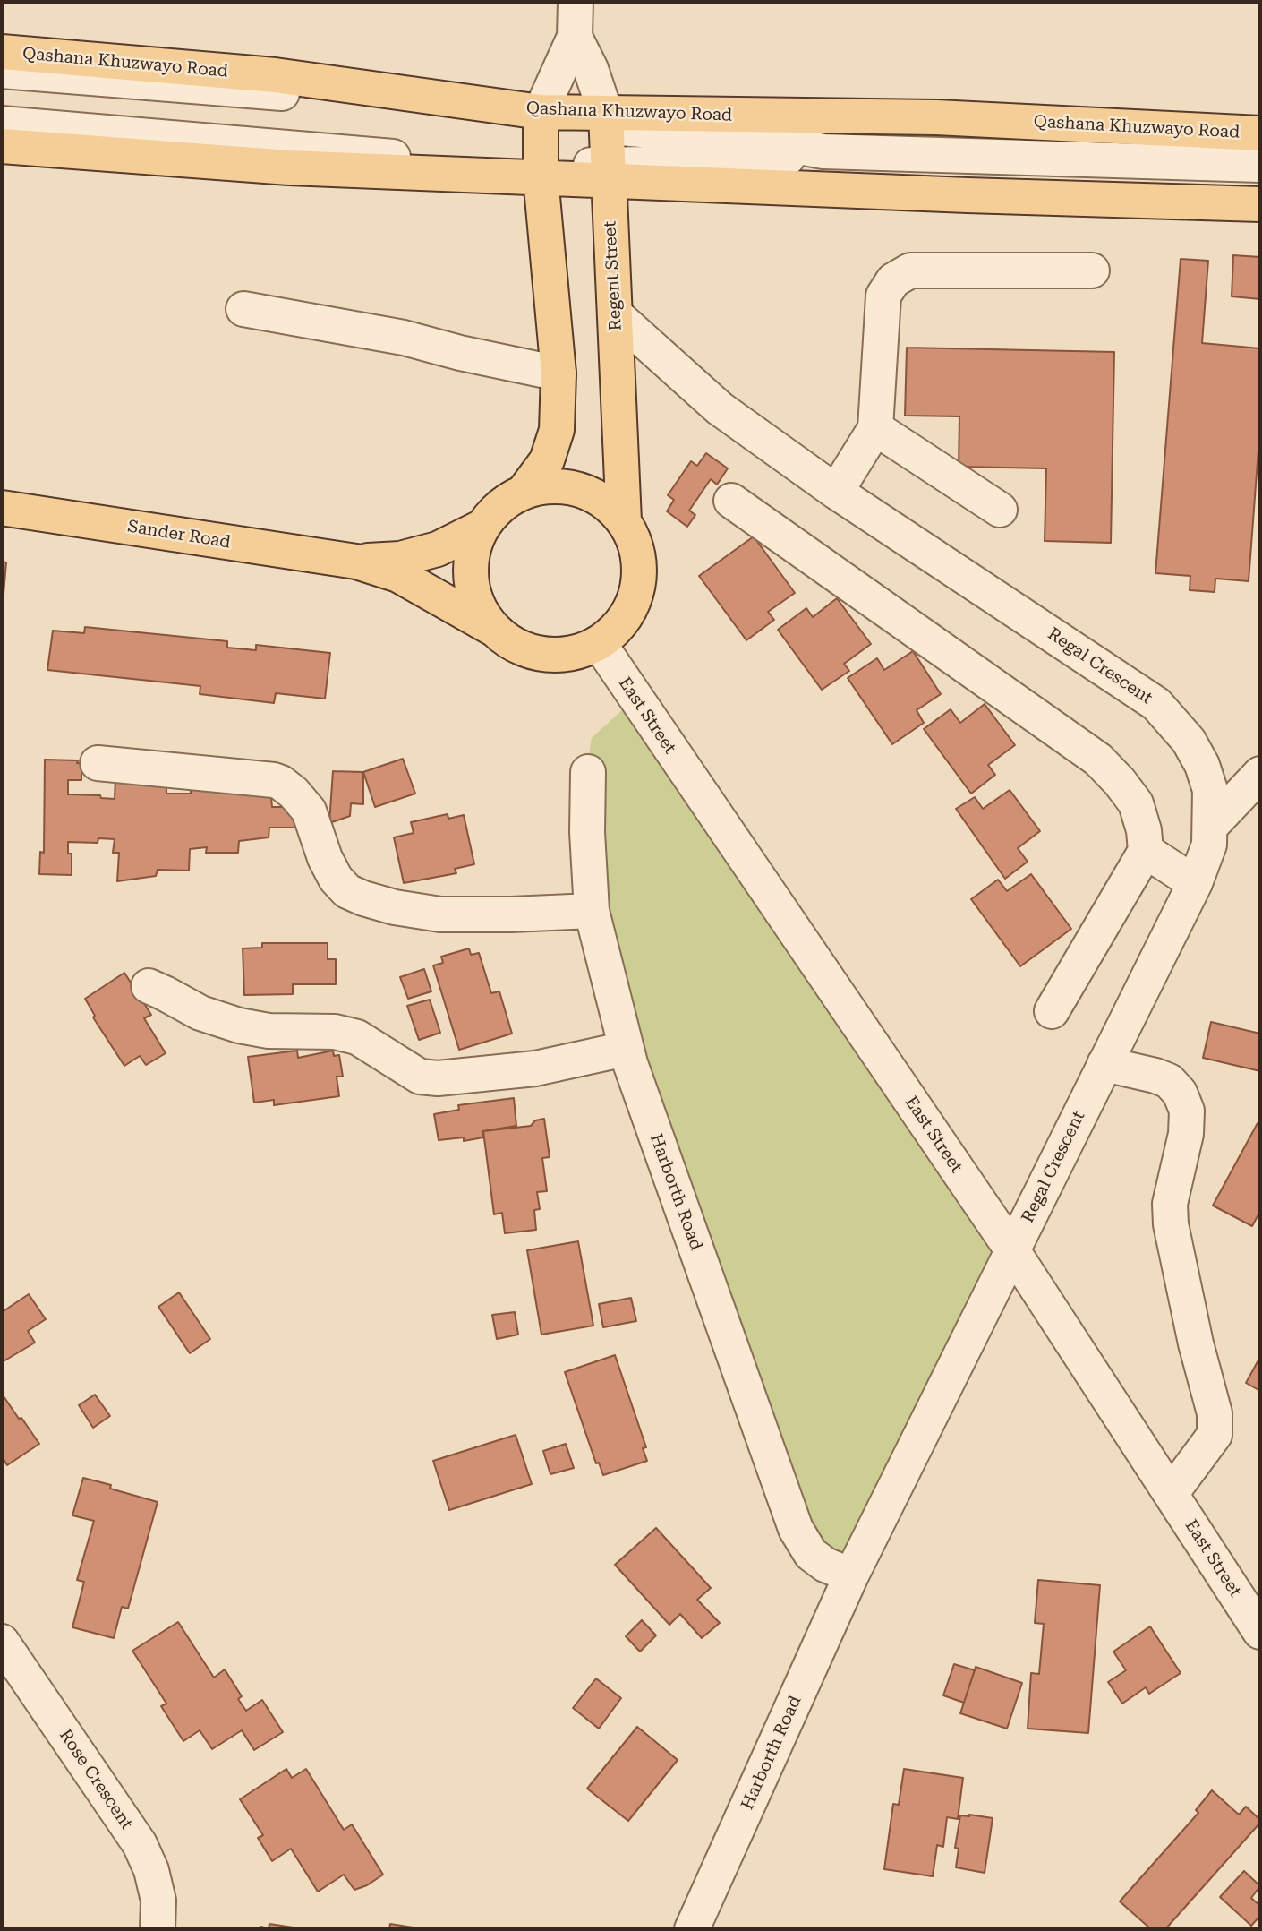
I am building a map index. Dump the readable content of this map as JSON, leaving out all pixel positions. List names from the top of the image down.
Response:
{
  "streets": {
    "main road": ["Qashana Khuzwayo Road", "Regent Street", "Sander Road"],
    "street": [
      "Regal Crescent",
      "East Street",
      "Harborth Road",
      "Rose Crescent"
    ]
  },
  "crossings": [
    ["Qashana Khuzwayo Road", "Regent Street"],
    ["Regent Street", "Sander Road"],
    ["Regent Street", "Regal Crescent"],
    ["Regent Street", "East Street"],
    ["Sander Road", "East Street"],
    ["Regal Crescent", "East Street"],
    ["Regal Crescent", "Harborth Road"],
    ["East Street", "Harborth Road"]
  ]
}
